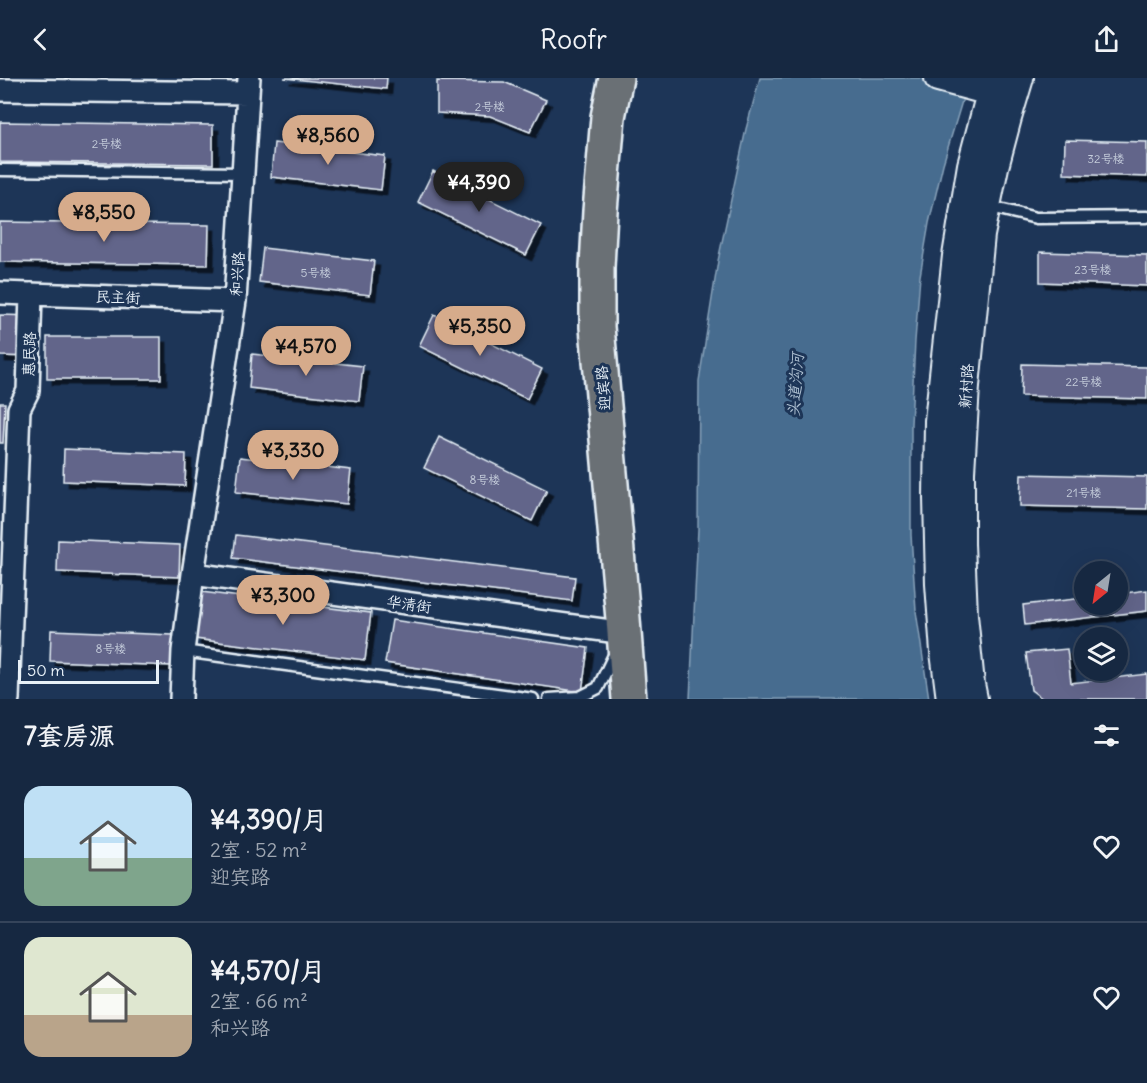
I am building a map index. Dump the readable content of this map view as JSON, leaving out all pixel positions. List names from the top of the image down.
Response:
{
  "streets": {
    "main road": ["迎宾路"],
    "street": [
      "和兴路",
      "民主街",
      "惠民路",
      "新村路",
      "华清街"
    ]
  },
  "crossings": [
    ["和兴路", "民主街"],
    ["和兴路", "华清街"],
    ["民主街", "惠民路"],
    ["迎宾路", "华清街"]
  ],
  "water": ["头道沟河"],
  "house_numbers": [
    "2号楼",
    "2号楼",
    "32号楼",
    "23号楼",
    "5号楼",
    "22号楼",
    "8号楼",
    "21号楼",
    "8号楼"
  ],
  "scale_bar": "50 m",
  "north": "bottom left",
  "page": {
    "header": "Roofr",
    "price": [
      "¥8,560",
      "¥4,390",
      "¥8,550",
      "¥5,350",
      "¥4,570",
      "¥3,330",
      "¥3,300"
    ],
    "scale": "50 m",
    "heading": "7套房源",
    "list": [
      {
        "name": "¥4,390/月",
        "note": "2室 · 52 m² · 迎宾路"
      },
      {
        "name": "¥4,570/月",
        "note": "2室 · 66 m² · 和兴路"
      }
    ]
  }
}
